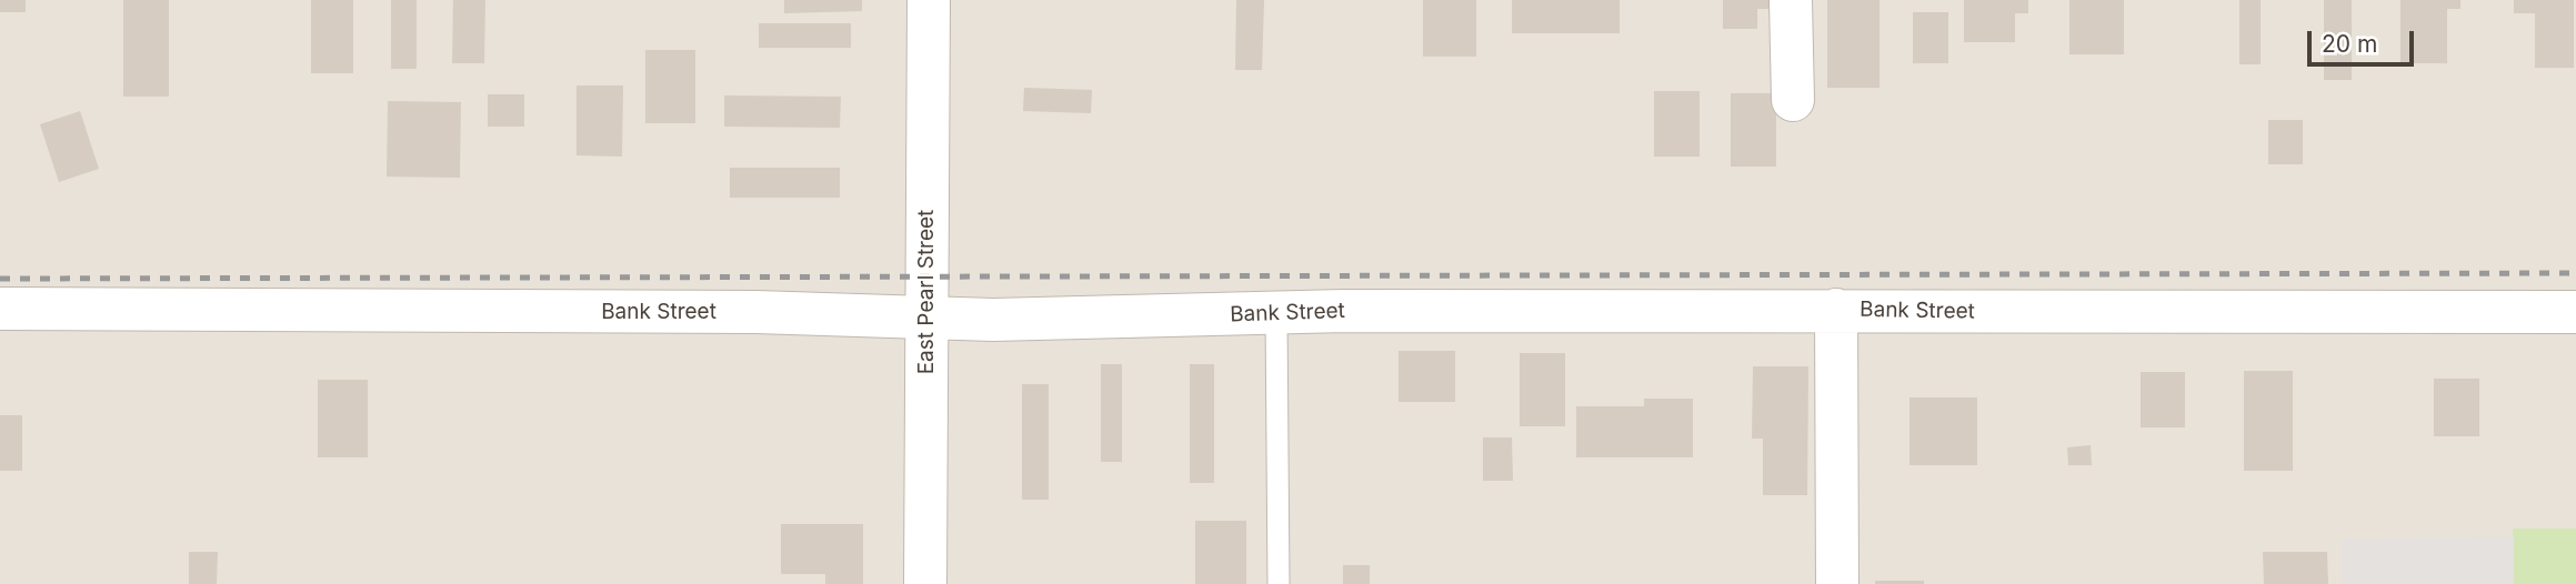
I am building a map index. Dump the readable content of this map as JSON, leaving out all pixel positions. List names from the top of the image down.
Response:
{
  "streets": {
    "street": ["East Pearl Street", "Bank Street"]
  },
  "crossings": [
    ["East Pearl Street", "Bank Street"]
  ],
  "scale_bar": "20 m"
}
